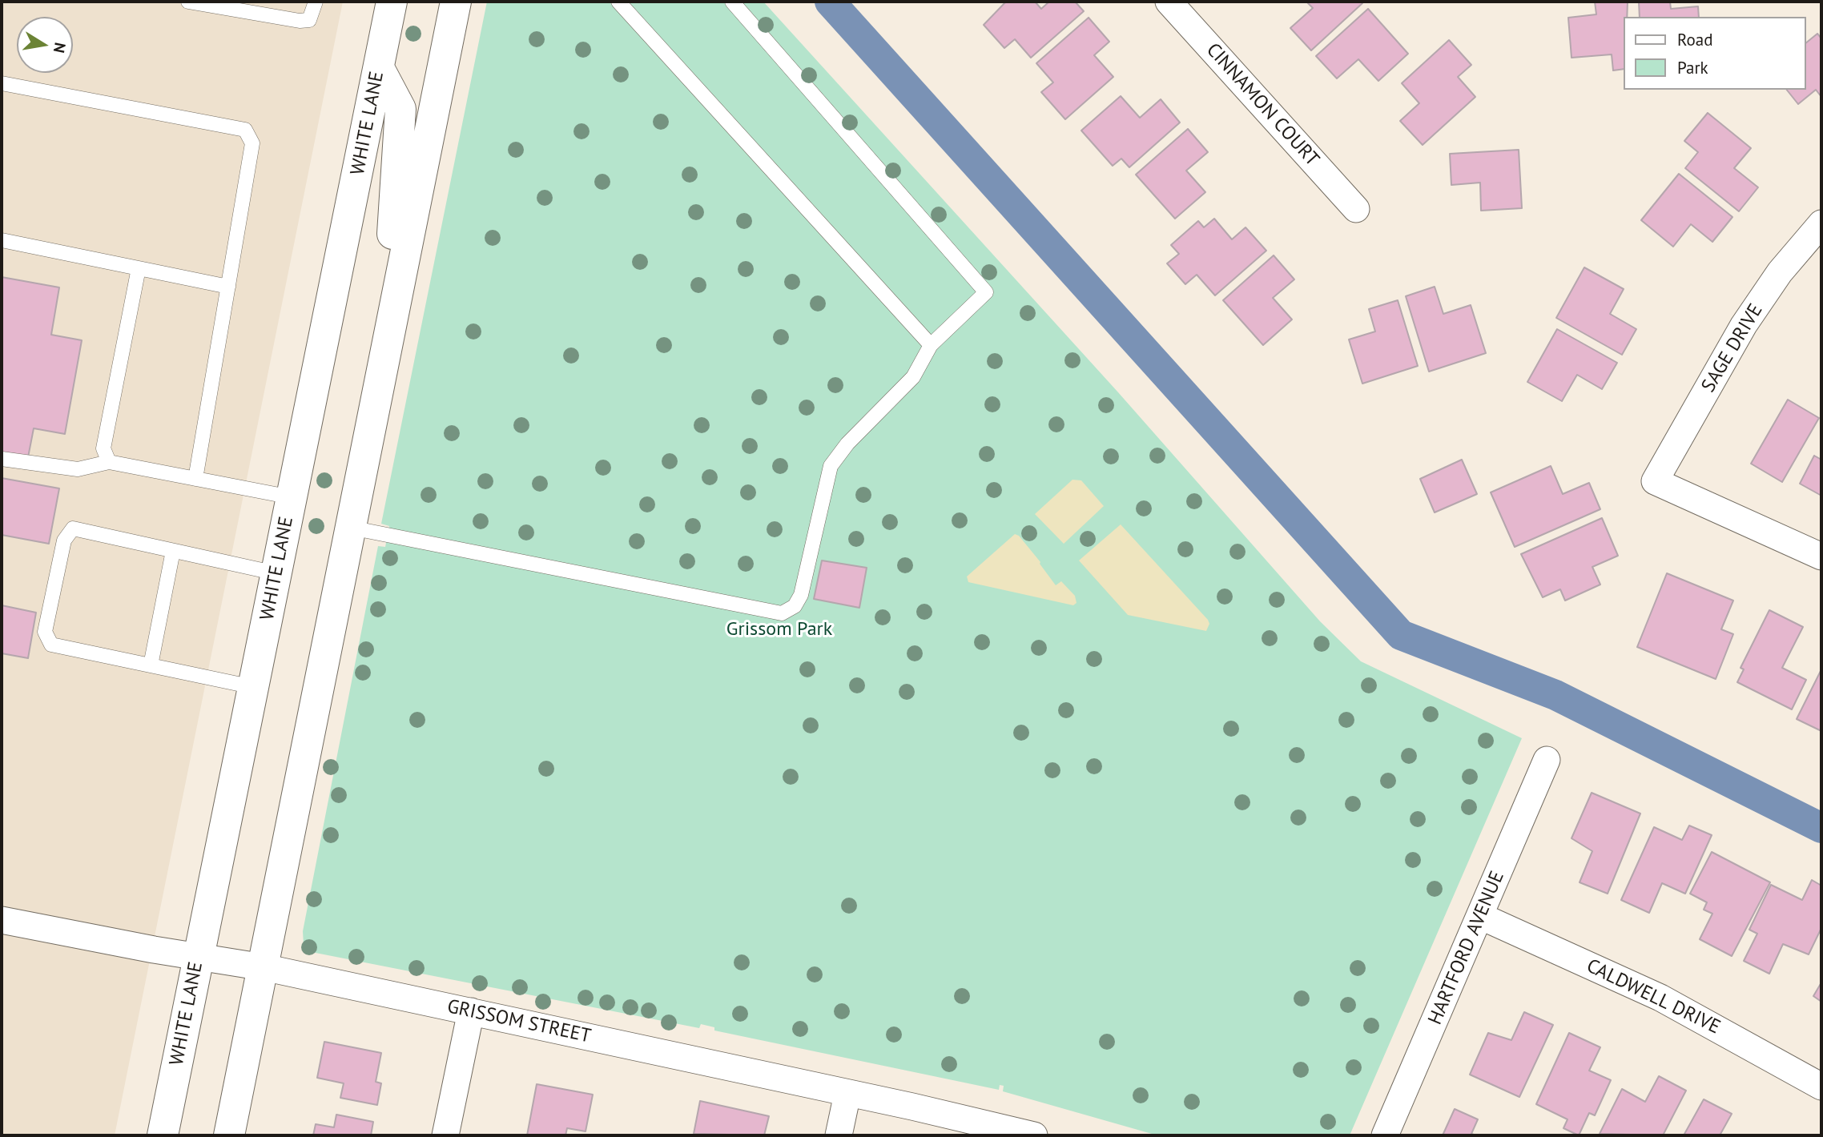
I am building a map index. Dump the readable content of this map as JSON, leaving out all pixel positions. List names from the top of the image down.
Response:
{
  "streets": {
    "main road": ["WHITE LANE"],
    "street": [
      "CINNAMON COURT",
      "SAGE DRIVE",
      "HARTFORD AVENUE",
      "CALDWELL DRIVE",
      "GRISSOM STREET"
    ]
  },
  "crossings": [
    ["WHITE LANE", "GRISSOM STREET"],
    ["HARTFORD AVENUE", "CALDWELL DRIVE"]
  ],
  "parks": ["Grissom Park"],
  "legend": ["Road", "Park"],
  "north": "right"
}
